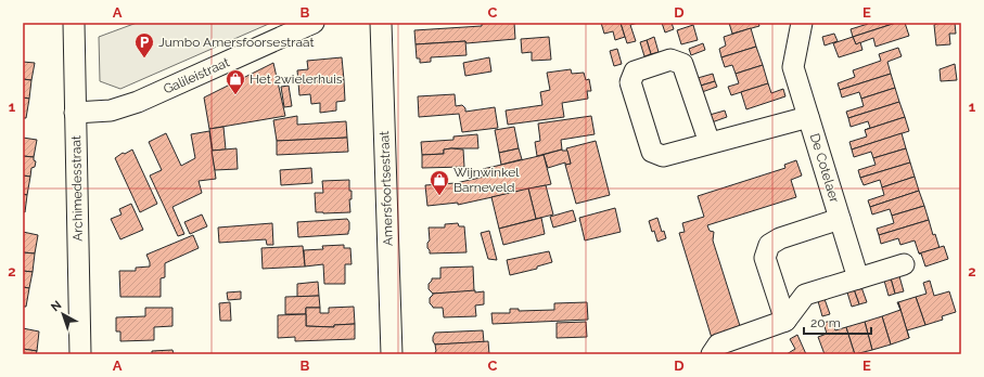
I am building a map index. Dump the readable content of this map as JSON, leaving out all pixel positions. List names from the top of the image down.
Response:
{
  "streets": {
    "street": [
      "Galileistraat",
      "De Cotelaer",
      "Archimedesstraat",
      "Amersfoortsestraat"
    ]
  },
  "crossings": [
    ["Galileistraat", "Archimedesstraat"]
  ],
  "places": {
    "parking": ["Jumbo Amersfoorsestraat"],
    "shop": ["Het 2wielerhuis", "Wijnwinkel Barneveld"]
  },
  "scale_bar": "20 m",
  "north": "top left",
  "grid": {
    "columns": [
      "A",
      "B",
      "C",
      "D",
      "E"
    ],
    "rows": ["1", "2"]
  }
}
